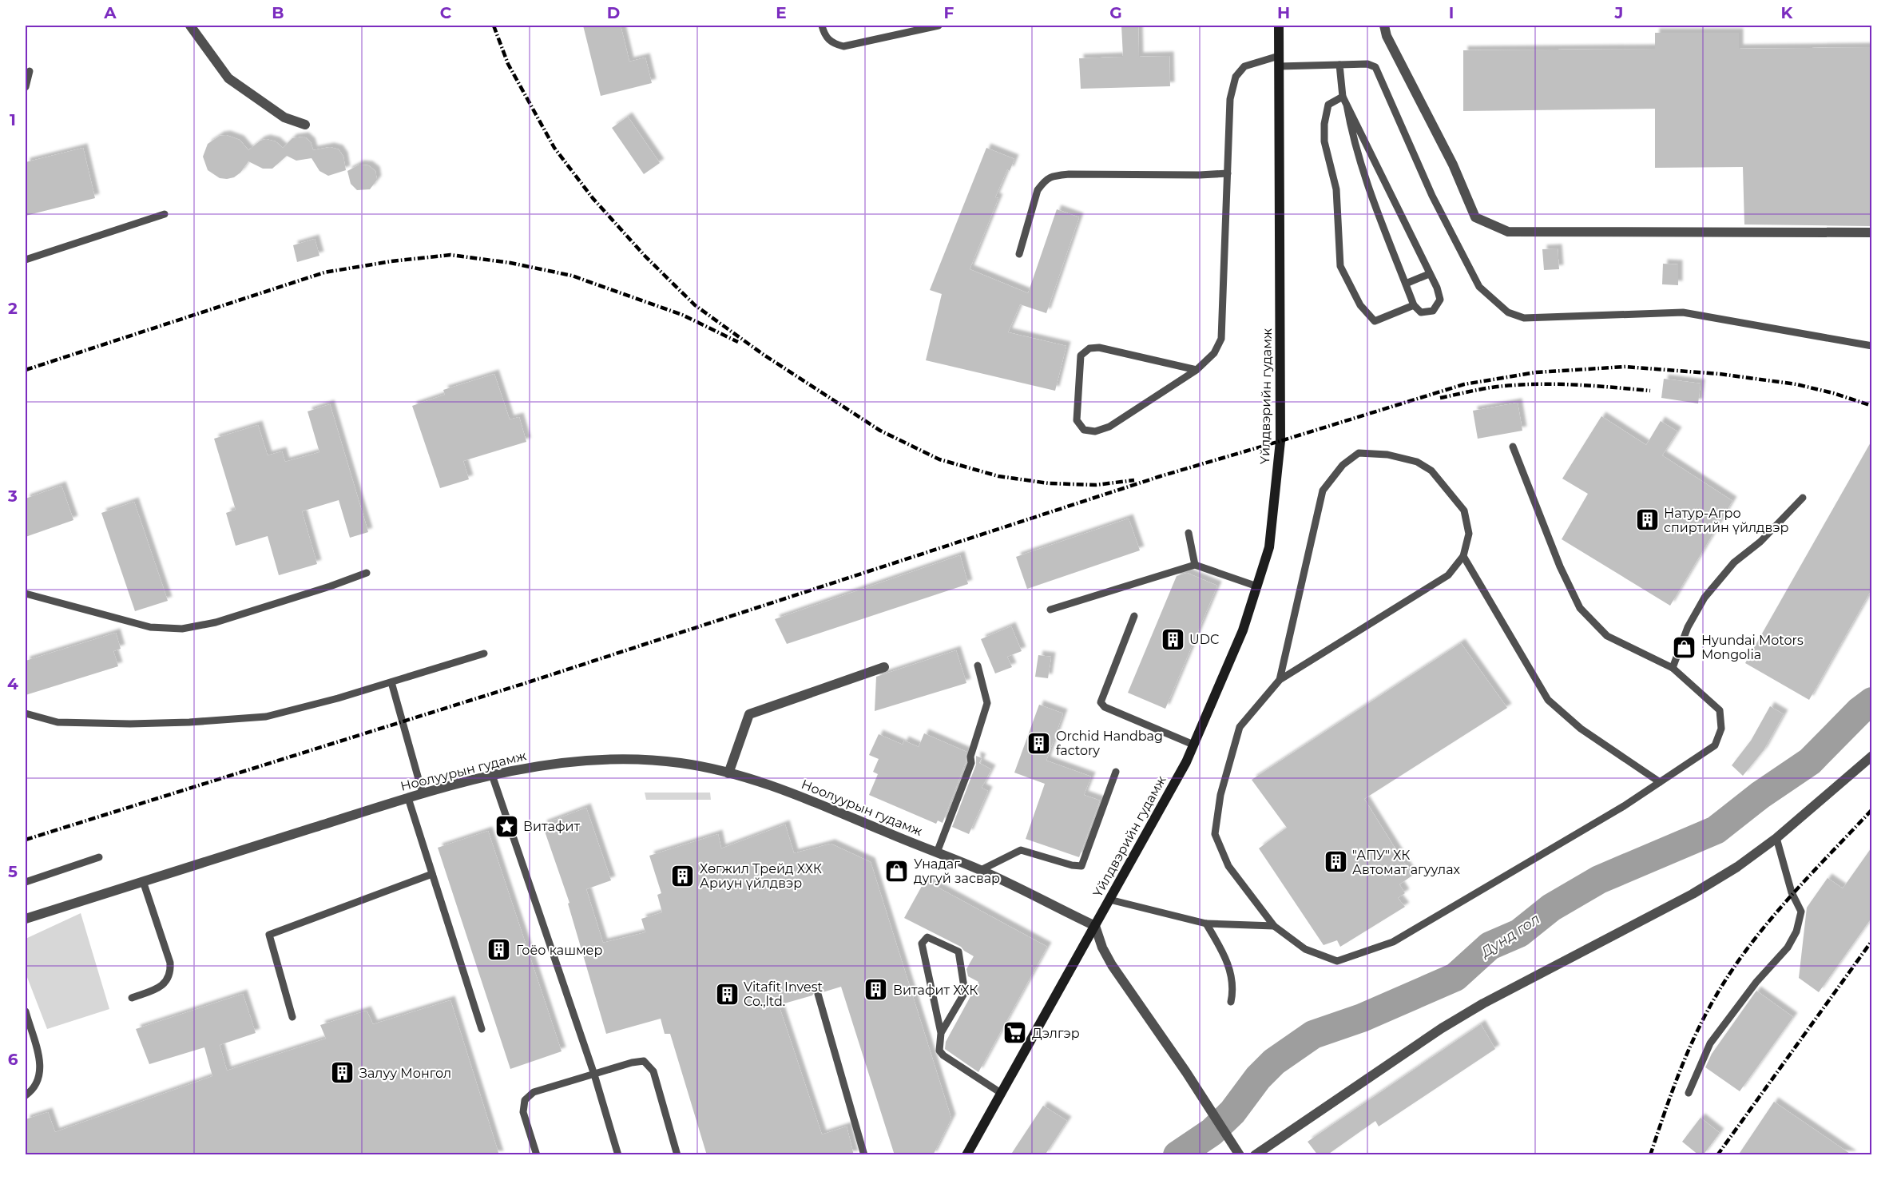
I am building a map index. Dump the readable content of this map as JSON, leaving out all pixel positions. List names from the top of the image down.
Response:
{
  "streets": {
    "main road": ["Yйлдвэрийн гудамж"],
    "street": ["Ноолуурын гудамж"]
  },
  "crossings": [
    ["Yйлдвэрийн гудамж", "Ноолуурын гудамж"]
  ],
  "water": ["Дунд гол"],
  "places": {
    "building": [
      "Натур-Агро спиртийн үйлдвэр",
      "UDC",
      "Orchid Handbag factory",
      "\"АПУ\" ХК Автомат агуулах",
      "Хөгжил Трейд ХХК Ариун үйлдвэр",
      "Гоёо кашмер",
      "Витафит ХХК",
      "Vitafit Invest Co.,ltd.",
      "Залуу Монгол"
    ],
    "shop": ["Hyundai Motors Mongolia", "Унадаг дугуй засвар"],
    "place": ["Витафит"],
    "supermarket": ["Дэлгэр"]
  },
  "grid": {
    "columns": [
      "A",
      "B",
      "C",
      "D",
      "E",
      "F",
      "G",
      "H",
      "I",
      "J",
      "K"
    ],
    "rows": [
      "1",
      "2",
      "3",
      "4",
      "5",
      "6"
    ]
  }
}
